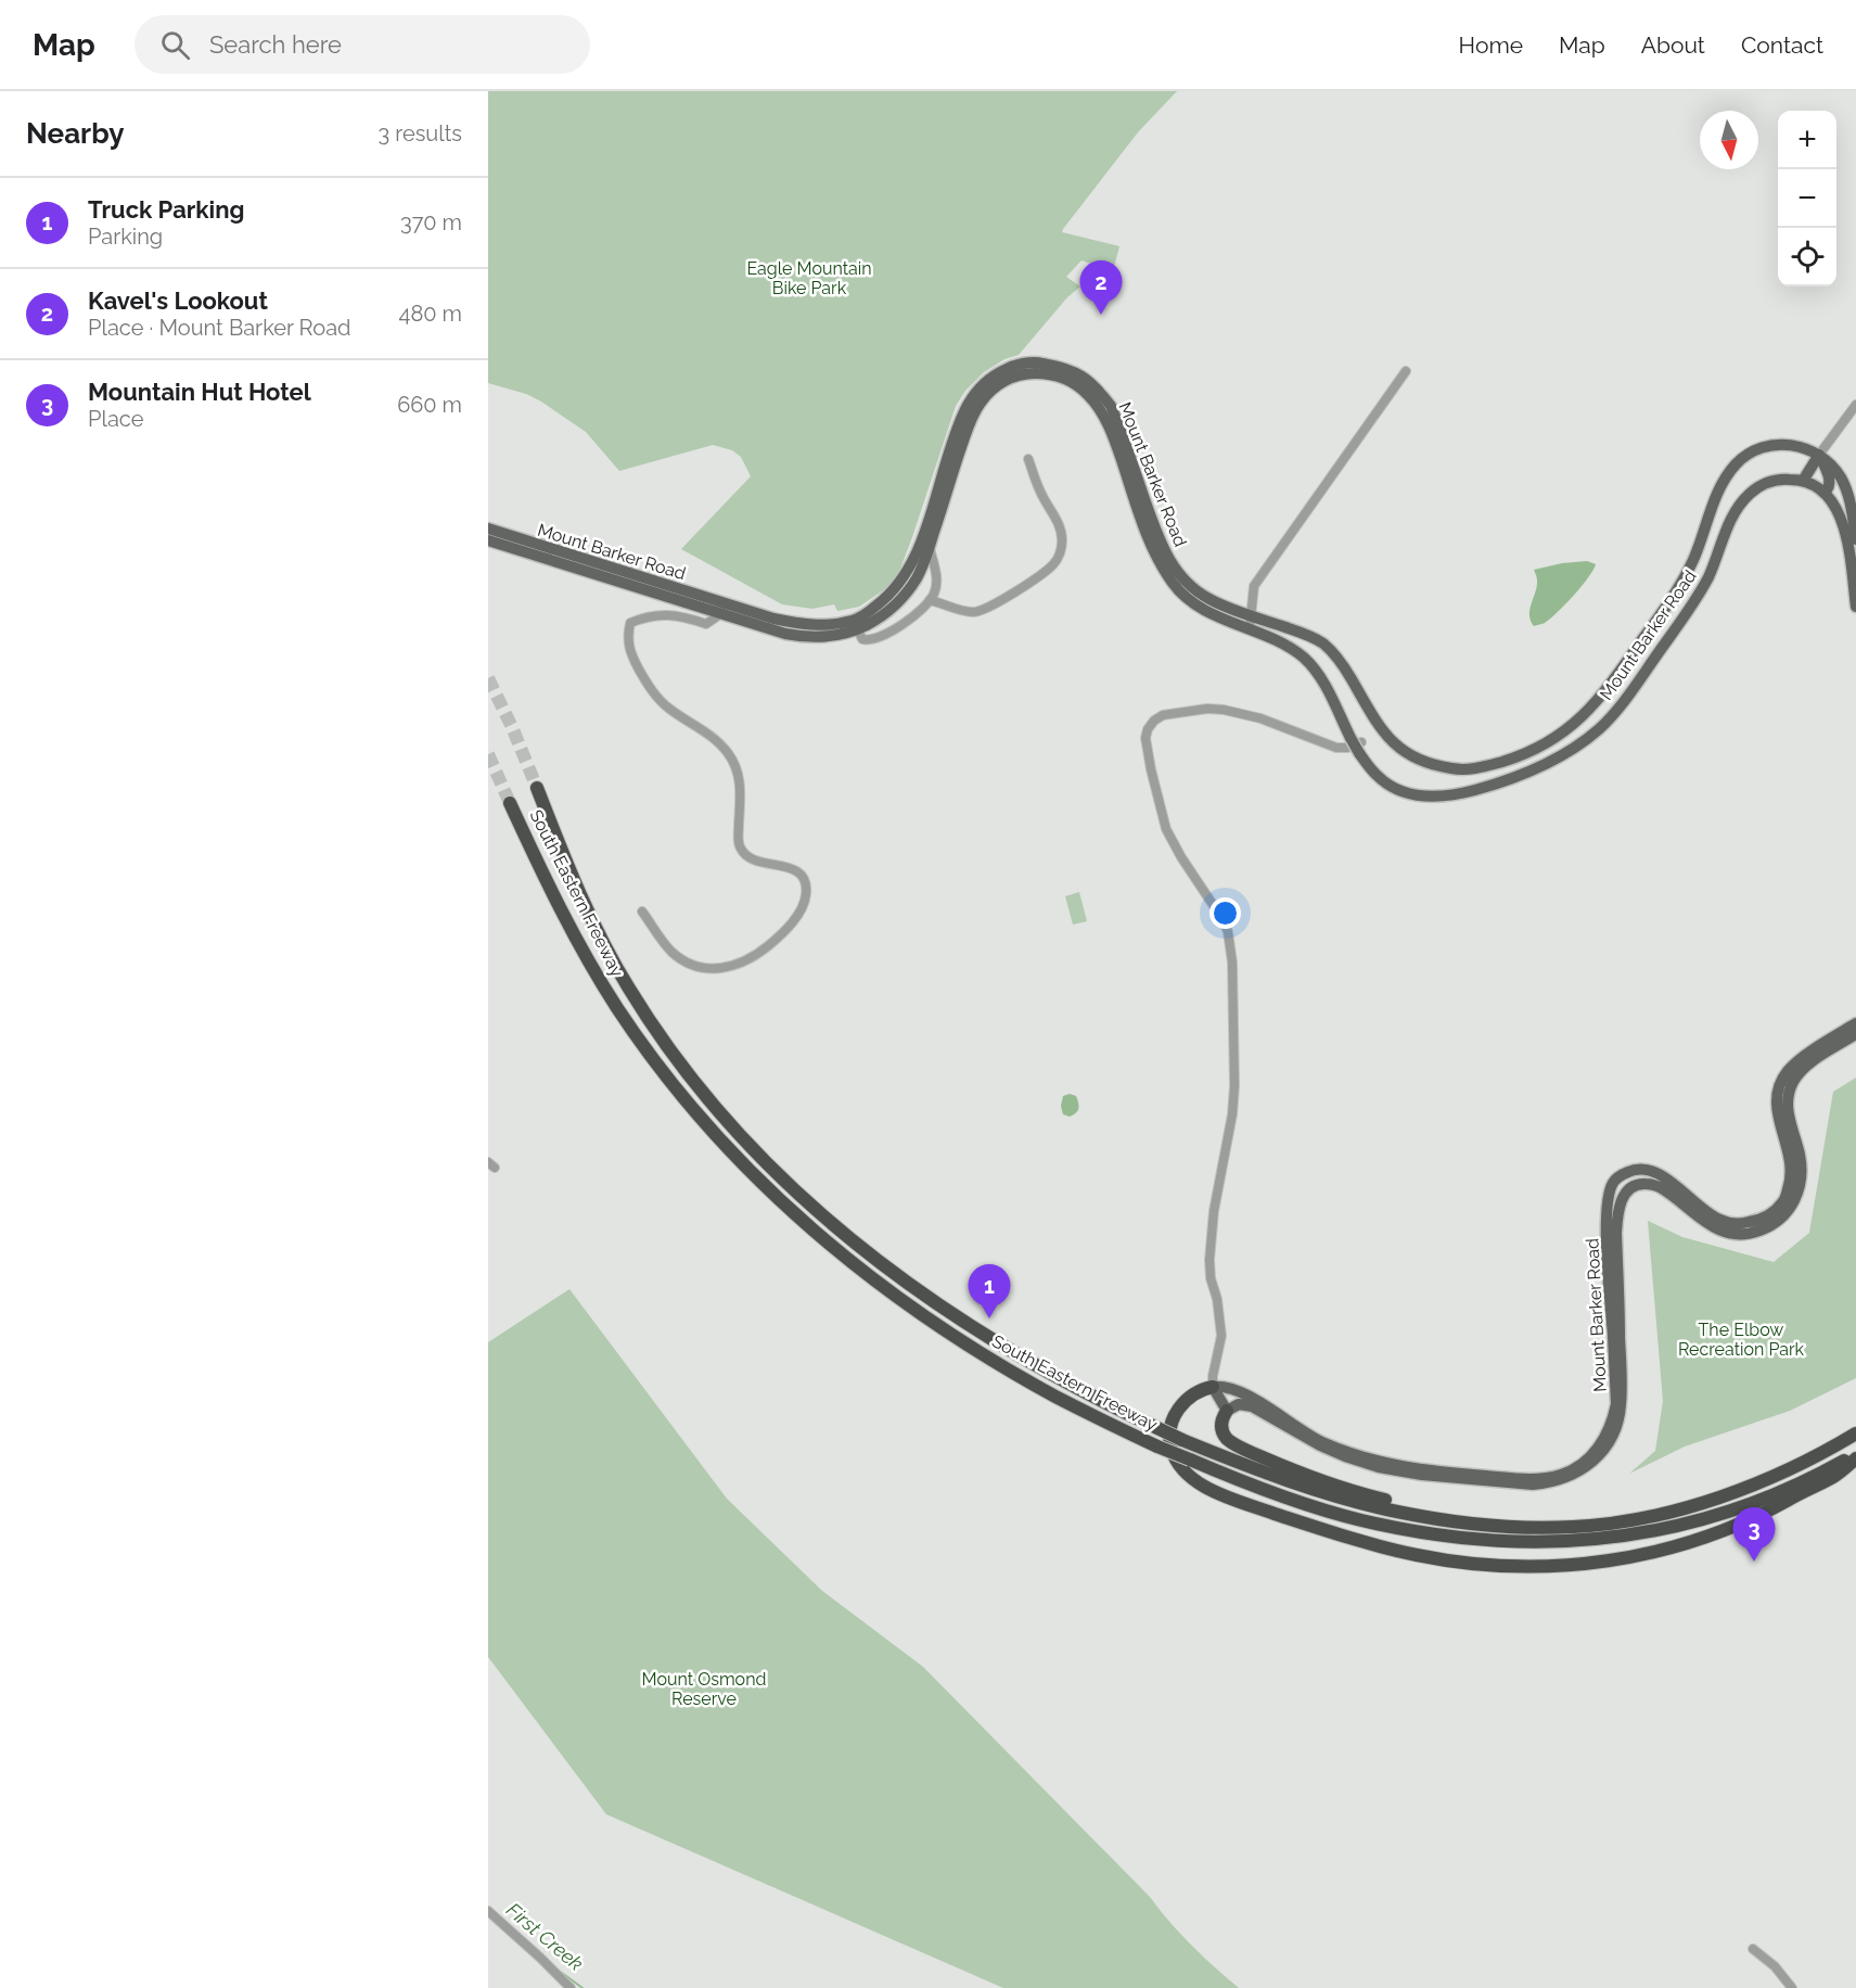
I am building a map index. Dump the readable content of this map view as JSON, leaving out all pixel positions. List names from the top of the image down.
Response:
{
  "streets": {
    "highway": ["South Eastern Freeway"],
    "main road": ["Mount Barker Road"]
  },
  "water": ["First Creek"],
  "parks": ["Eagle Mountain Bike Park", "The Elbow Recreation Park", "Mount Osmond Reserve"],
  "north": "bottom",
  "page": {
    "header": "Map",
    "search": "Search here",
    "nav": [
      "Home",
      "Map",
      "About",
      "Contact"
    ],
    "heading": ["Nearby", "3 results"],
    "map_buttons": ["+", "−"],
    "list": [
      {
        "mark": "1",
        "name": "Truck Parking",
        "note": "Parking",
        "value": "370 m"
      },
      {
        "mark": "2",
        "name": "Kavel's Lookout",
        "note": "Place · Mount Barker Road",
        "value": "480 m"
      },
      {
        "mark": "3",
        "name": "Mountain Hut Hotel",
        "note": "Place",
        "value": "660 m"
      }
    ],
    "pins": ["2", "1", "3"]
  }
}
